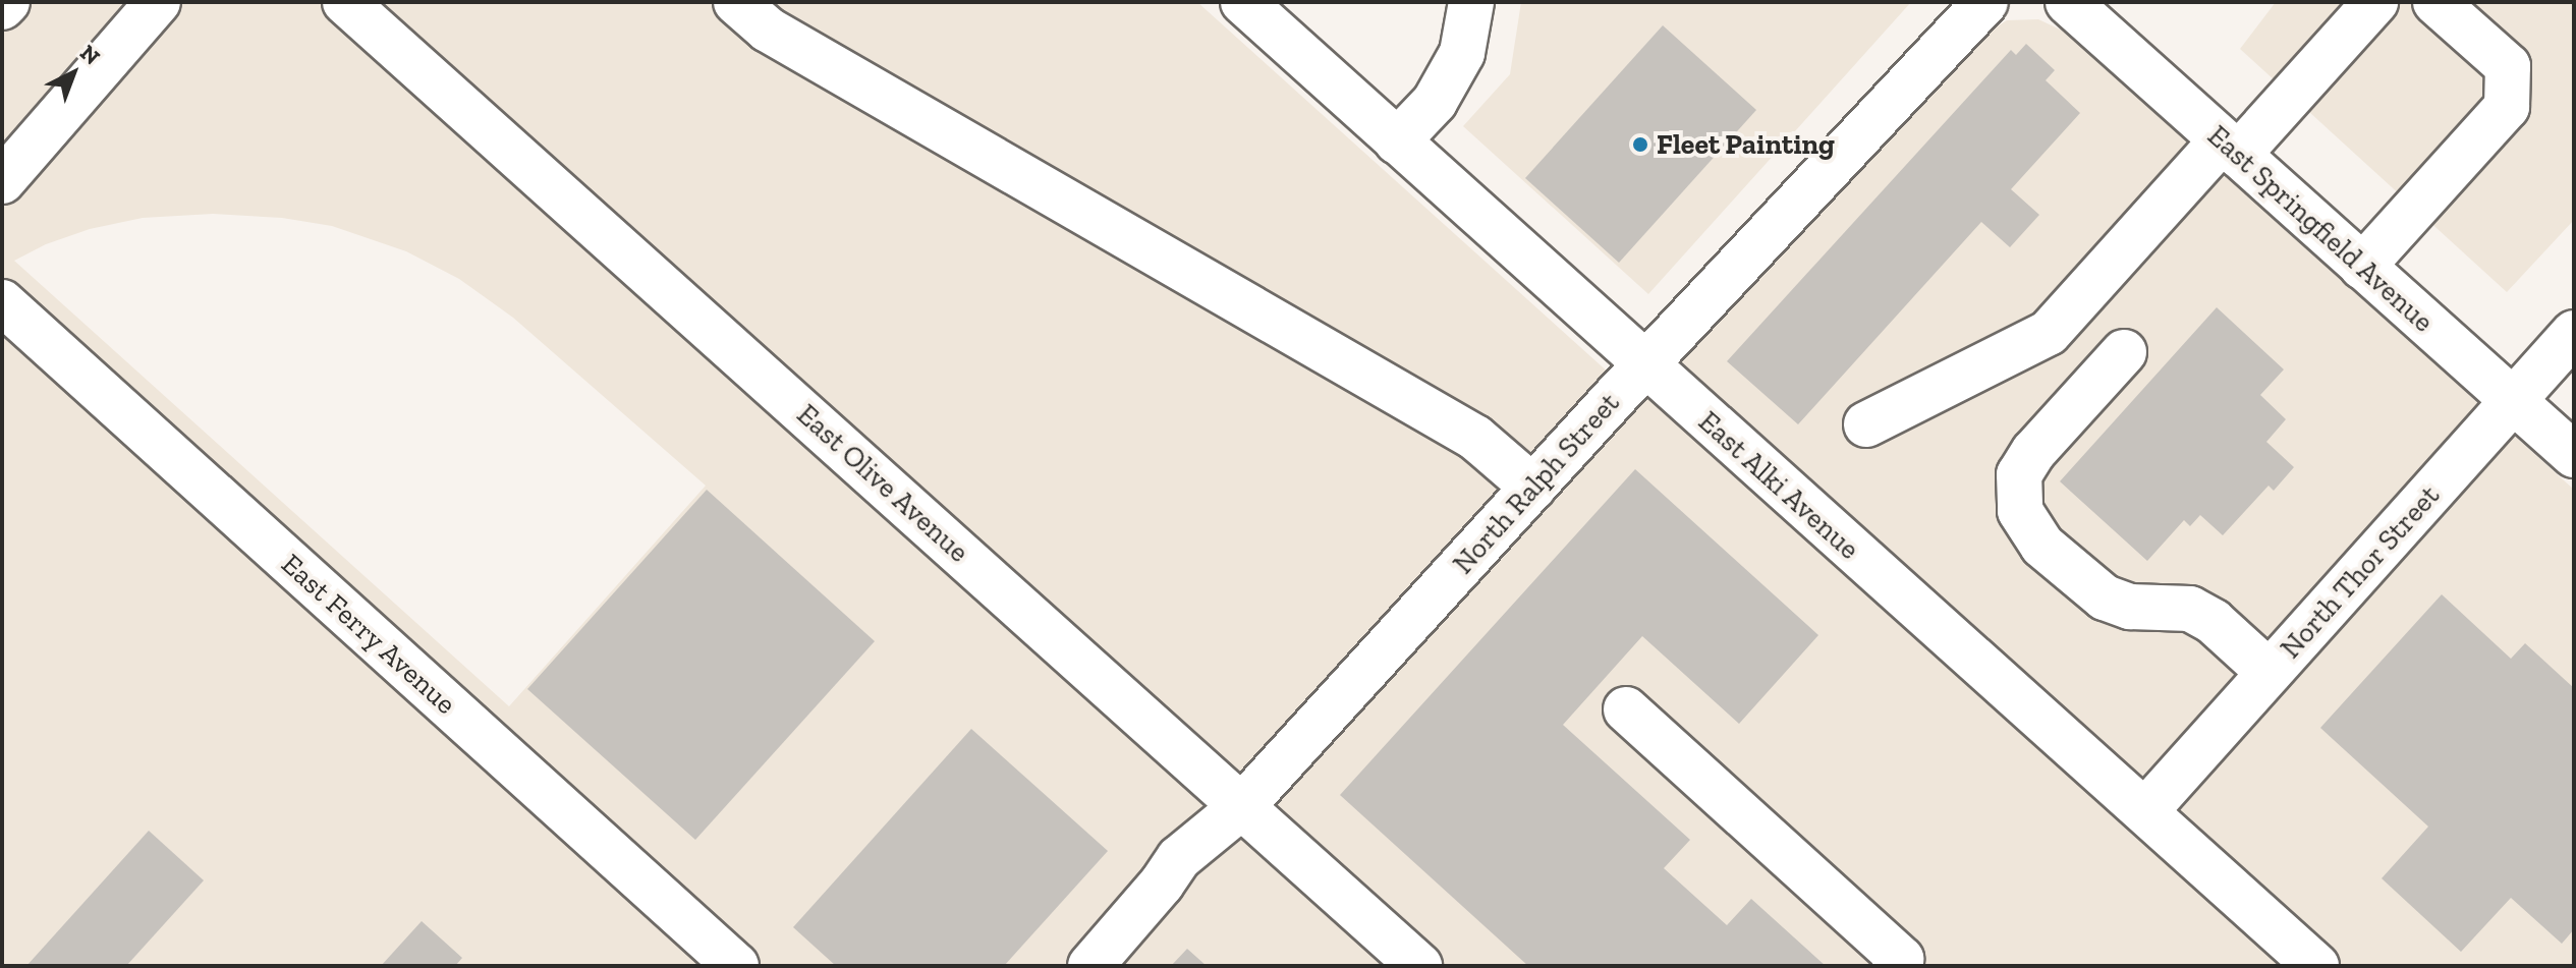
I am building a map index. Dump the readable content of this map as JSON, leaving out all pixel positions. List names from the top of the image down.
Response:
{
  "streets": {
    "street": [
      "East Springfield Avenue",
      "East Olive Avenue",
      "North Ralph Street",
      "East Alki Avenue",
      "North Thor Street",
      "East Ferry Avenue"
    ]
  },
  "crossings": [
    ["East Springfield Avenue", "North Thor Street"],
    ["East Olive Avenue", "North Ralph Street"],
    ["North Ralph Street", "East Alki Avenue"],
    ["East Alki Avenue", "North Thor Street"]
  ],
  "places": ["Fleet Painting"],
  "north": "top right"
}
